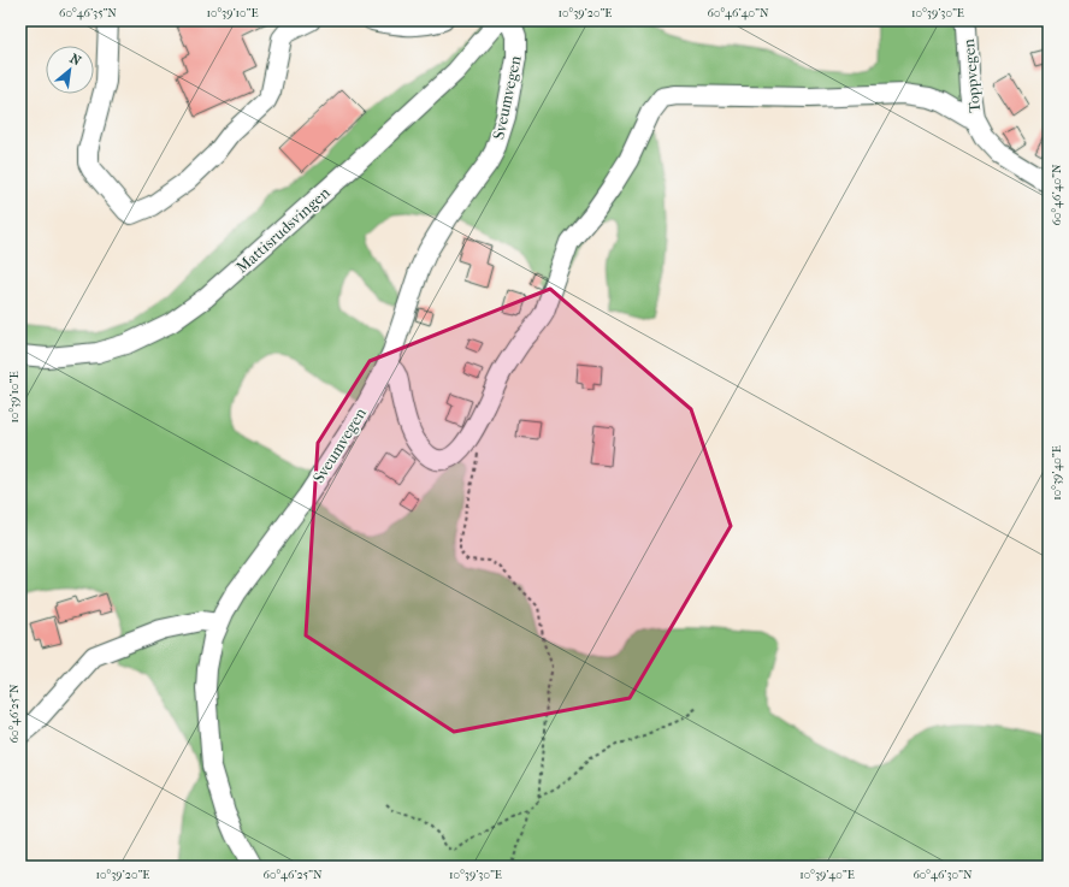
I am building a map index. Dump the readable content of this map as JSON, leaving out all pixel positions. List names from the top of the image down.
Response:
{
  "streets": {
    "street": ["Toppvegen", "Sveumvegen", "Mattisrudsvingen"]
  },
  "north": "top right",
  "coordinates": [
    "60°46'35\"N",
    "10°39'10\"E",
    "10°39'20\"E",
    "60°46'40\"N",
    "10°39'30\"E",
    "10°39'40\"E",
    "60°46'25\"N",
    "60°46'30\"N"
  ]
}
